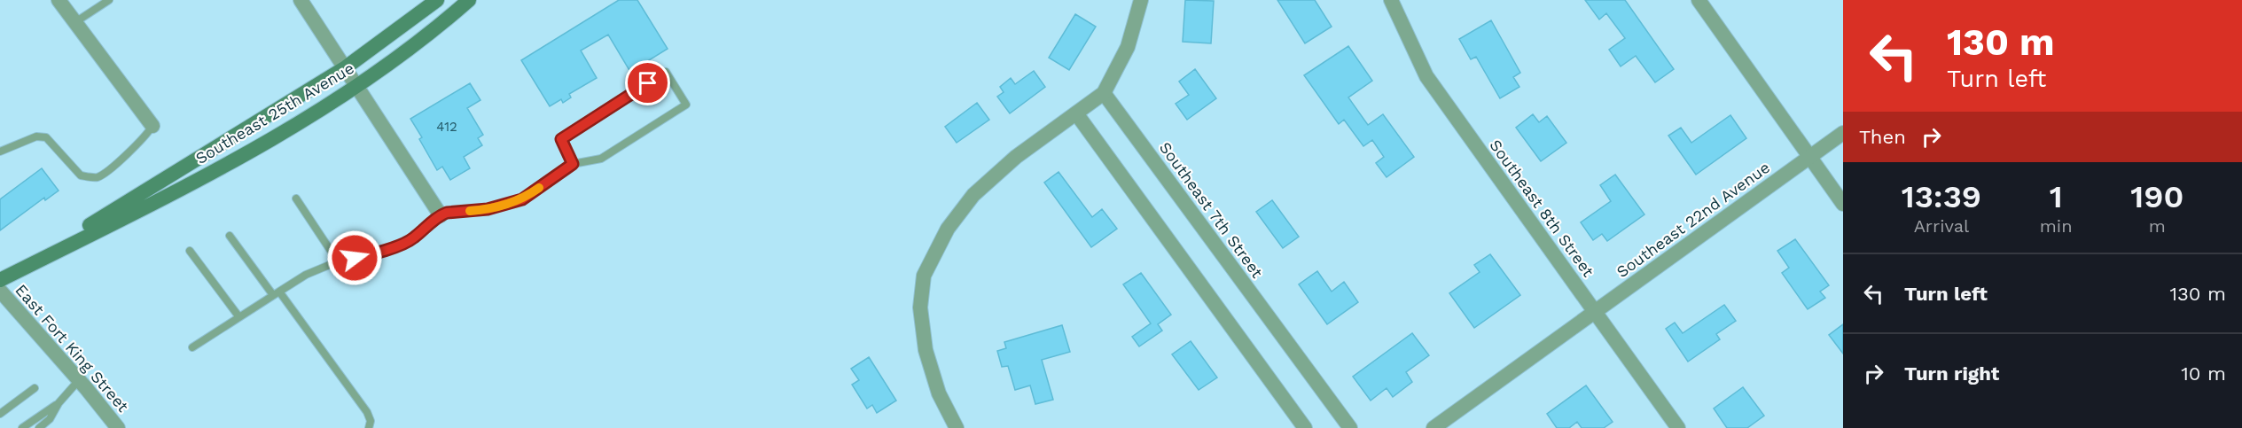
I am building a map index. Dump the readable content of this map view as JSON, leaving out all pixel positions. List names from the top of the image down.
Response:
{
  "streets": {
    "main road": ["Southeast 25th Avenue"],
    "street": [
      "Southeast 8th Street",
      "Southeast 7th Street",
      "Southeast 22nd Avenue",
      "East Fort King Street"
    ]
  },
  "crossings": [
    ["Southeast 8th Street", "Southeast 22nd Avenue"]
  ],
  "house_numbers": ["412"],
  "page": {
    "turn": ["130 m", "Turn left"],
    "then": "Then",
    "eta": [
      "13:39",
      "Arrival",
      "1",
      "min",
      "190",
      "m"
    ],
    "list": [
      {
        "name": "Turn left",
        "value": "130 m"
      },
      {
        "name": "Turn right",
        "value": "10 m"
      }
    ]
  }
}
